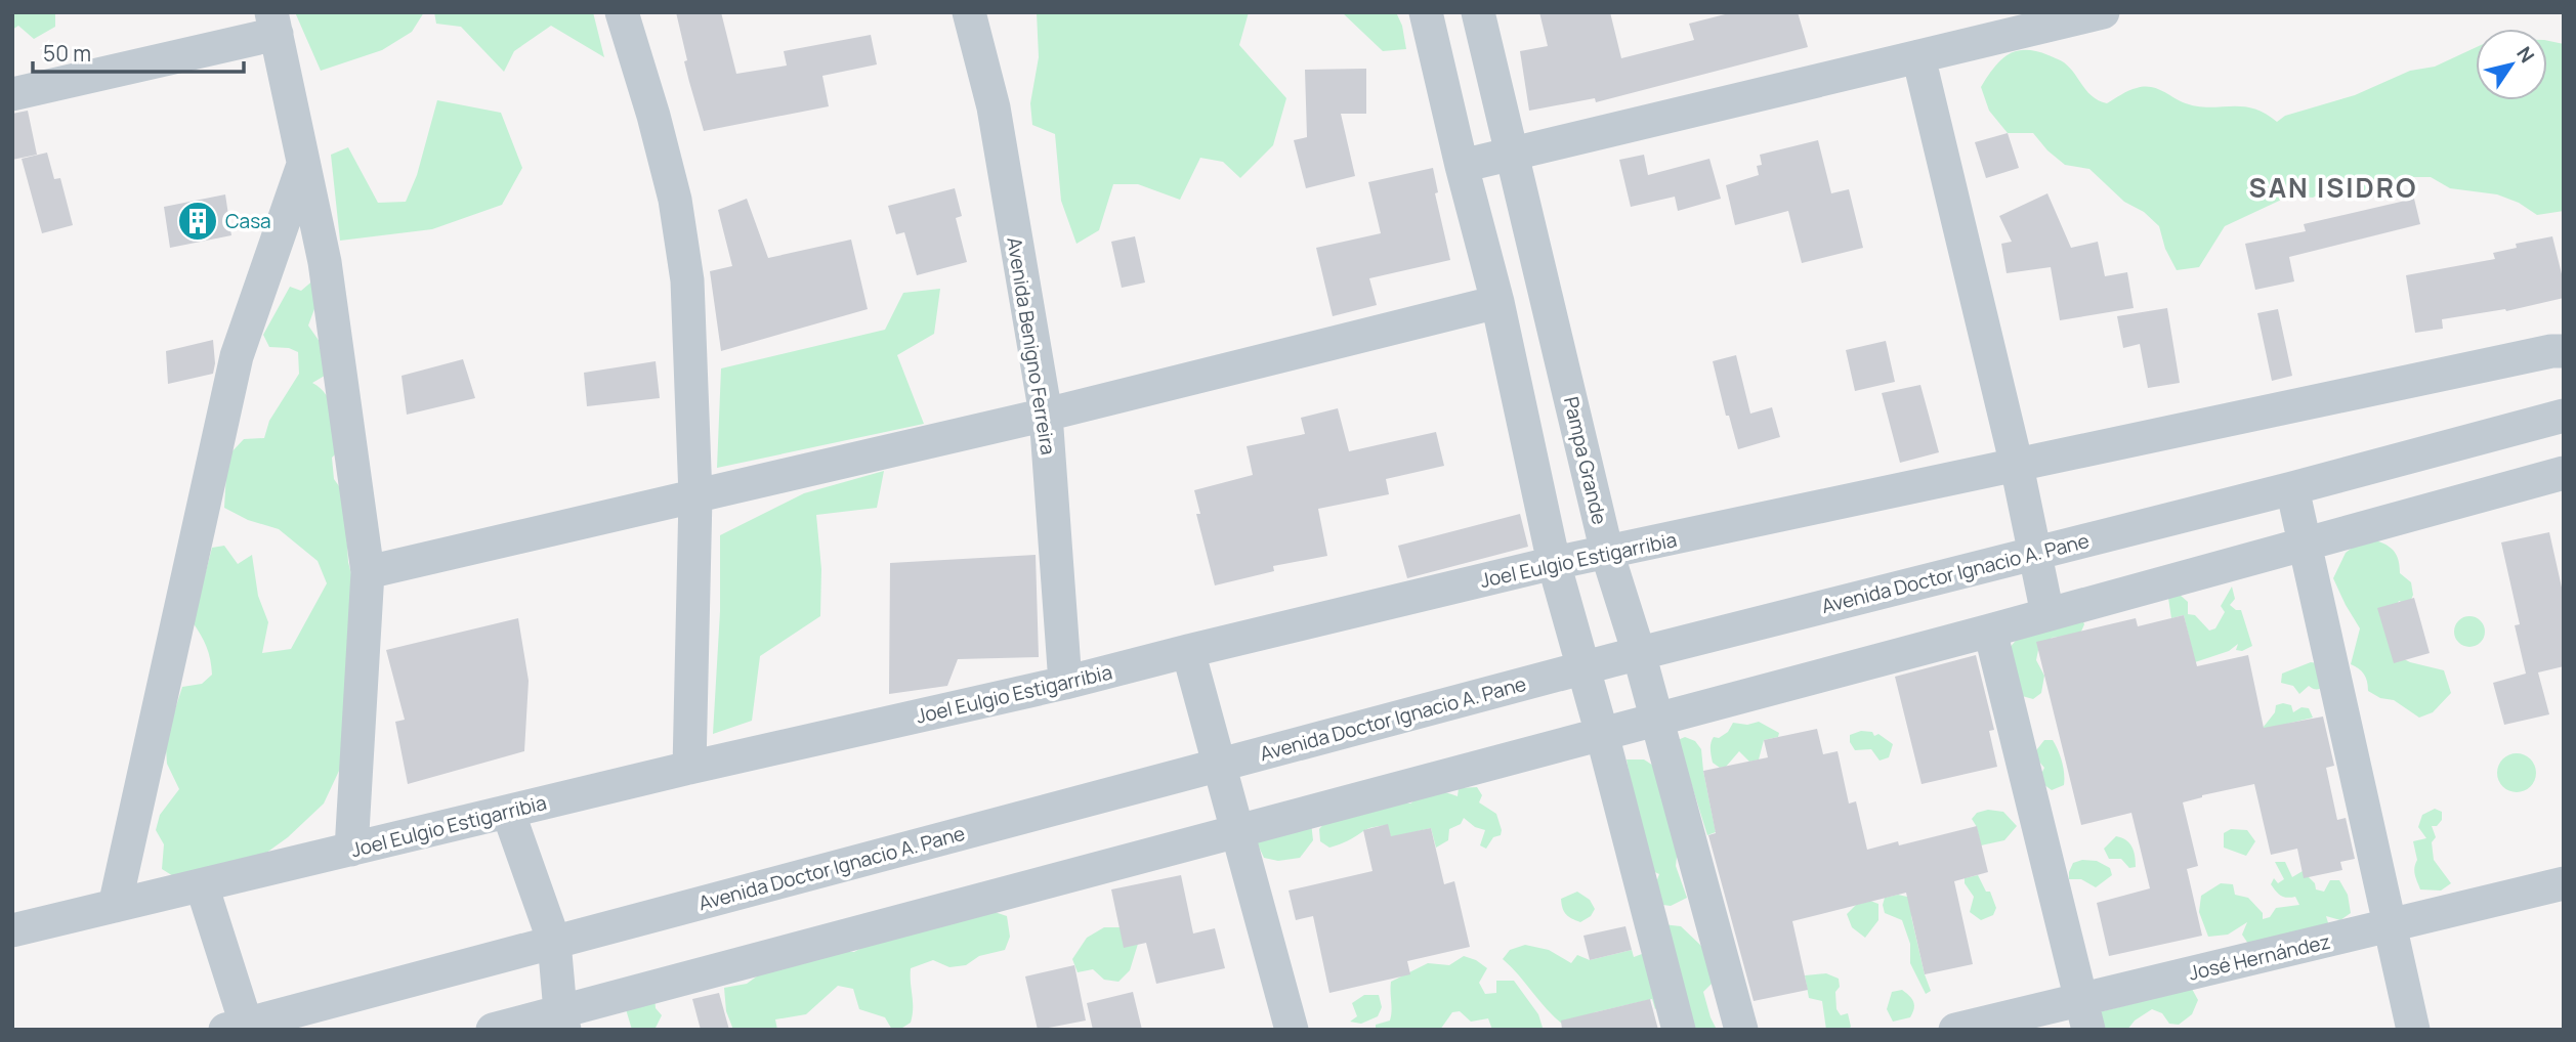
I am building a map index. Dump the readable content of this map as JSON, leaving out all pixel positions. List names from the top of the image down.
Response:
{
  "streets": {
    "street": [
      "Avenida Benigno Ferreira",
      "Pampa Grande",
      "Joel Eulgio Estigarribia",
      "Avenida Doctor Ignacio A. Pane",
      "José Hernández"
    ]
  },
  "crossings": [
    ["Avenida Benigno Ferreira", "Joel Eulgio Estigarribia"],
    ["Pampa Grande", "Joel Eulgio Estigarribia"],
    ["Pampa Grande", "Avenida Doctor Ignacio A. Pane"]
  ],
  "districts": ["SAN ISIDRO"],
  "places": {
    "building": ["Casa"]
  },
  "scale_bar": "50 m",
  "north": "top right"
}
